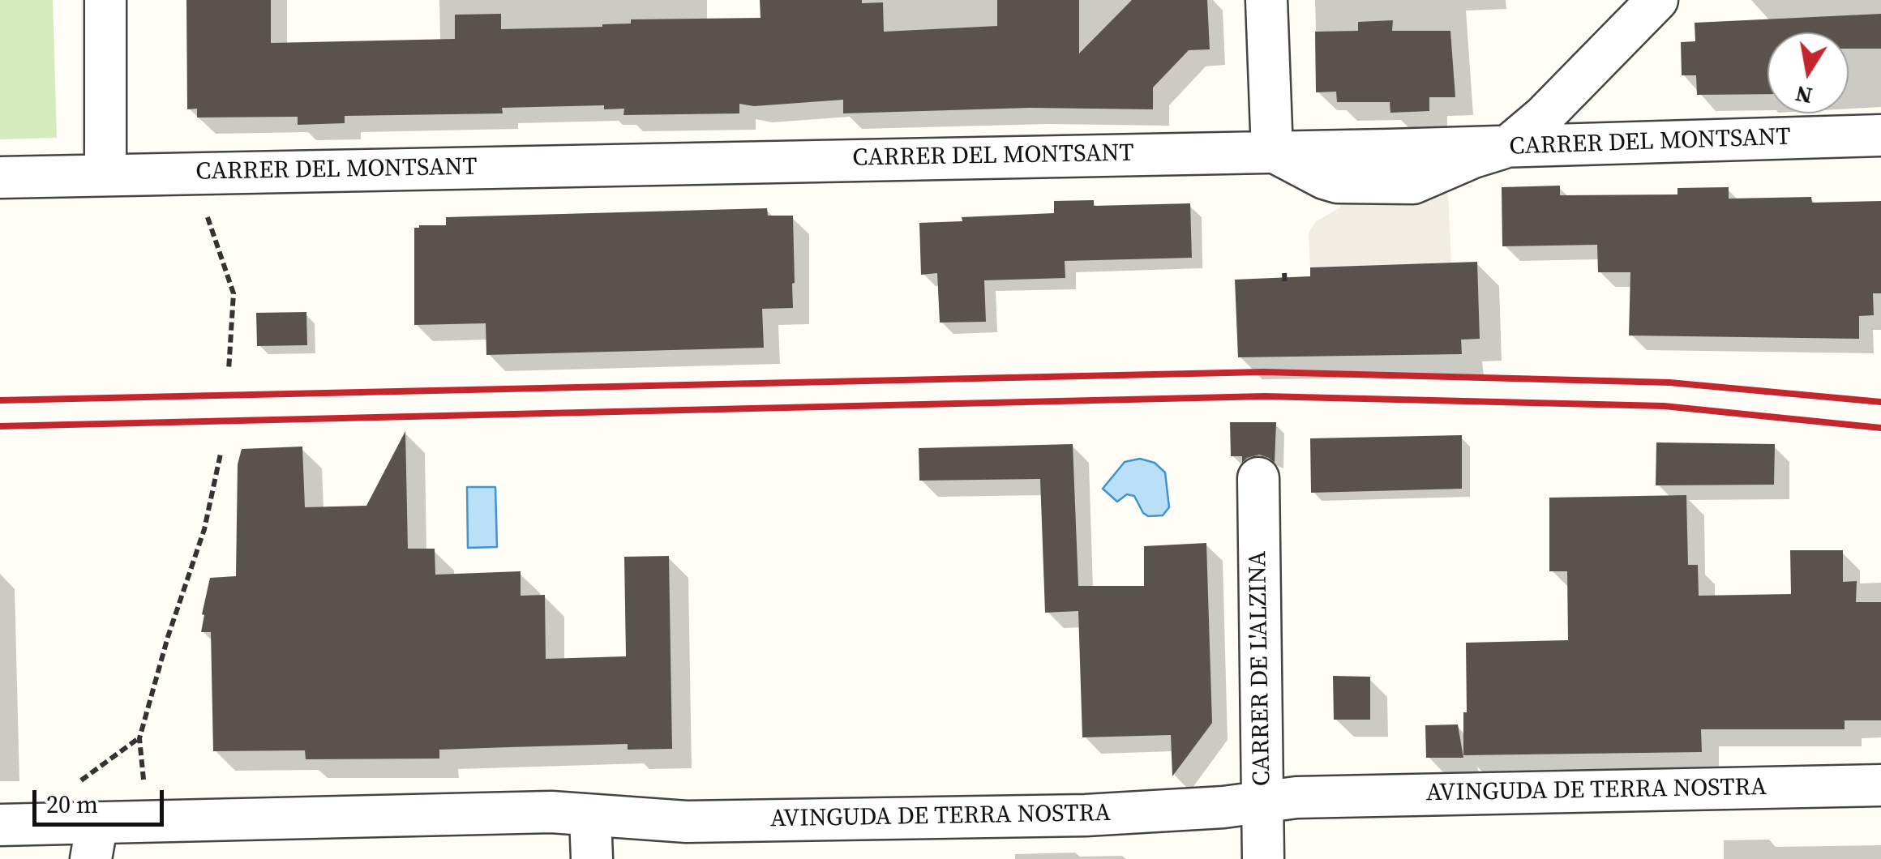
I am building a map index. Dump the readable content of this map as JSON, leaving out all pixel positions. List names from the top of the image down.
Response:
{
  "streets": {
    "street": ["CARRER DEL MONTSANT", "CARRER DE L'ALZINA", "AVINGUDA DE TERRA NOSTRA"]
  },
  "crossings": [
    ["CARRER DE L'ALZINA", "AVINGUDA DE TERRA NOSTRA"]
  ],
  "scale_bar": "20 m",
  "north": "bottom"
}
